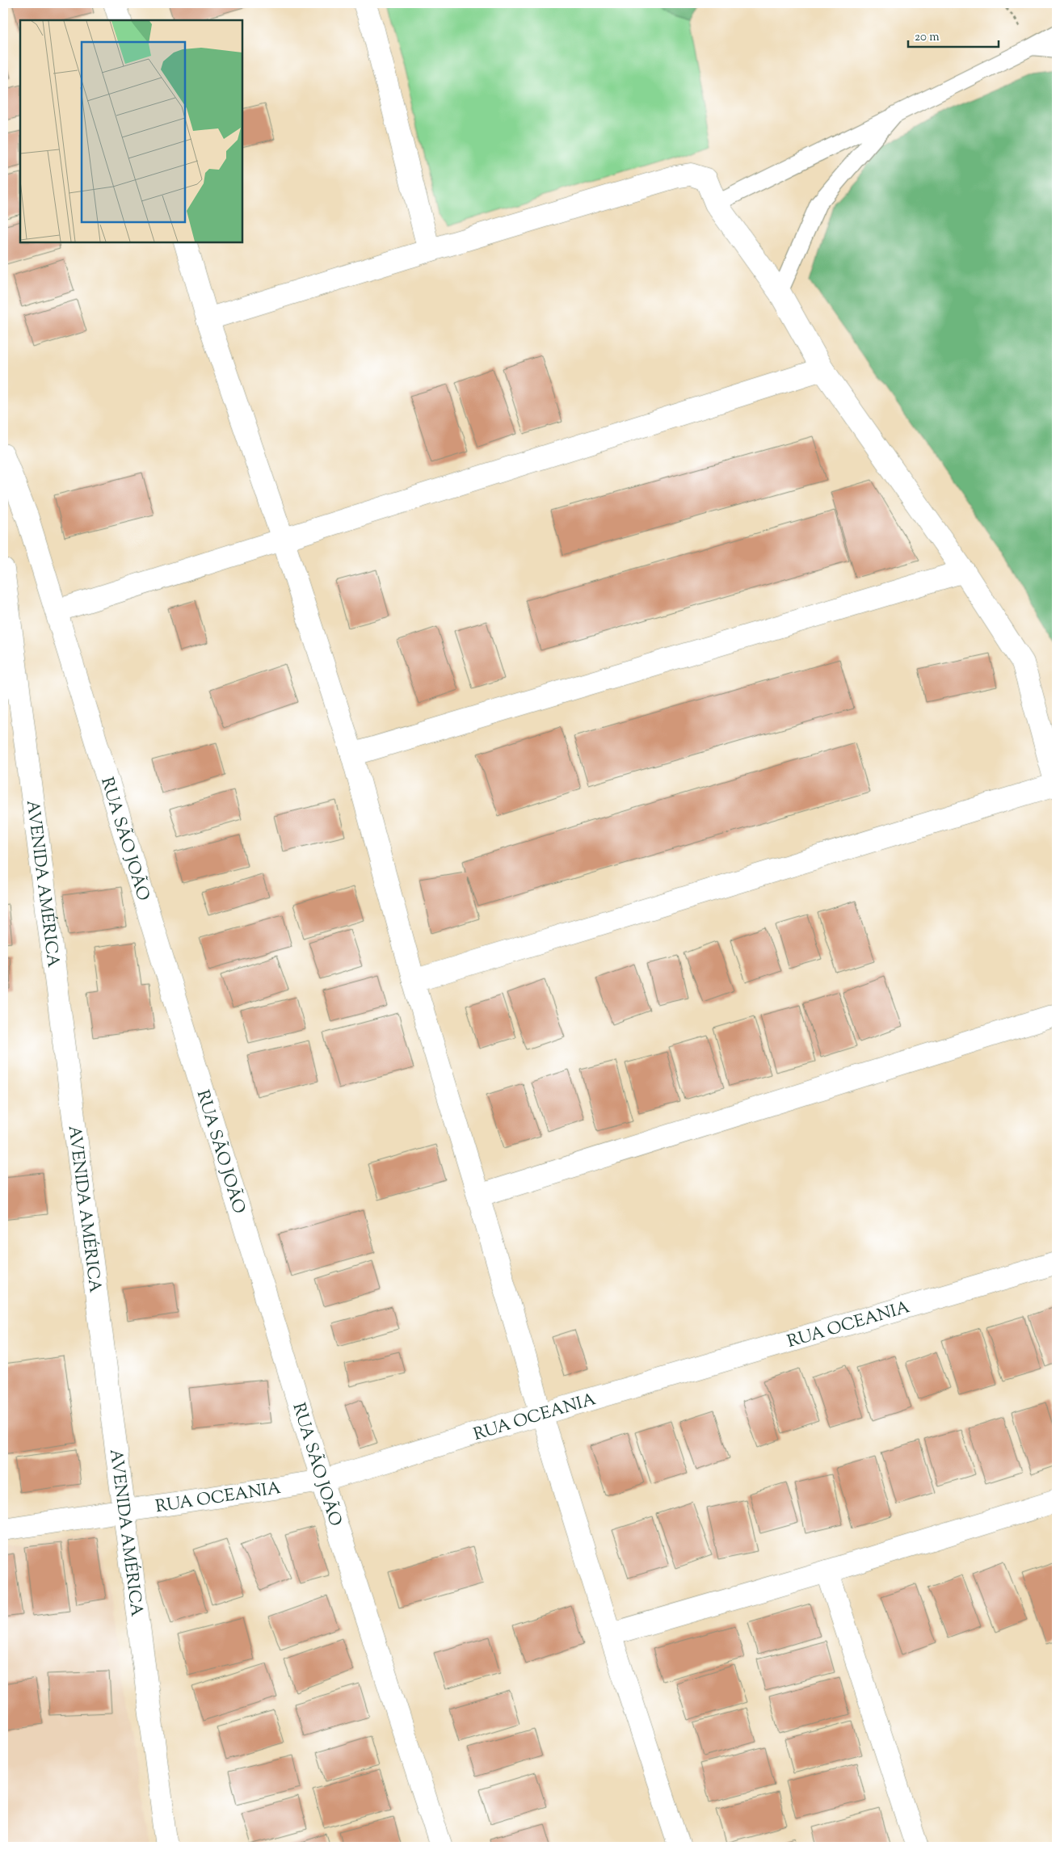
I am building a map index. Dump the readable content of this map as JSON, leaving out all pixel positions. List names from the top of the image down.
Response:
{
  "streets": {
    "street": ["RUA SÃO JOÃO", "AVENIDA AMÉRICA", "RUA OCEANIA"]
  },
  "crossings": [
    ["RUA SÃO JOÃO", "RUA OCEANIA"],
    ["AVENIDA AMÉRICA", "RUA OCEANIA"]
  ],
  "scale_bar": "20 m"
}
